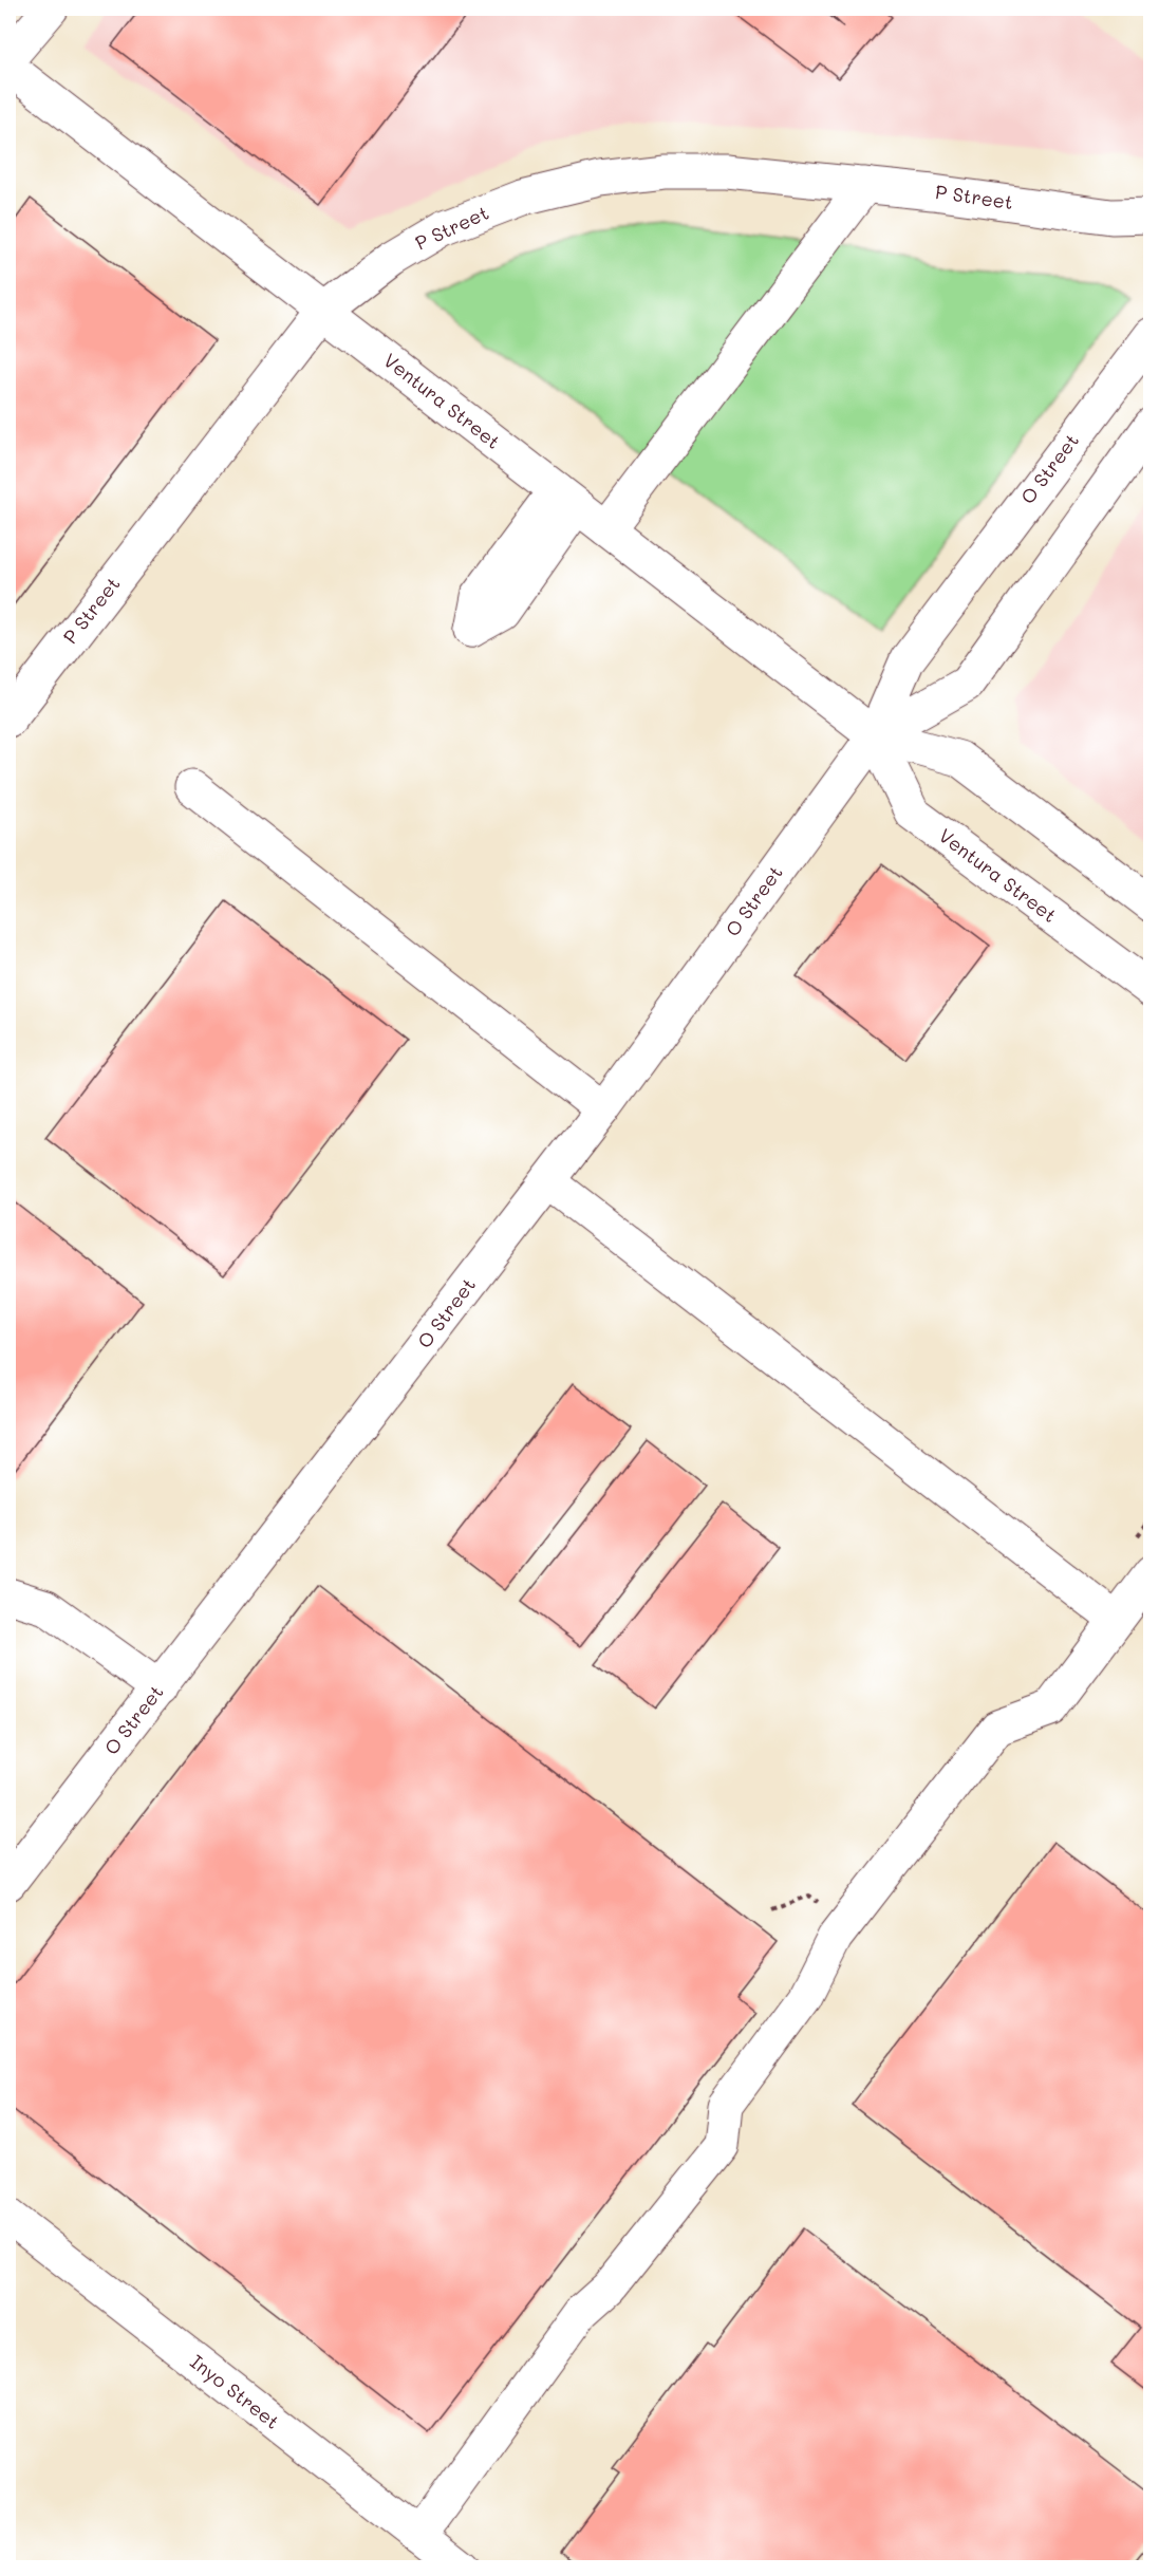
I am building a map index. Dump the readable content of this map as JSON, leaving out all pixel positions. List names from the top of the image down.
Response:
{
  "streets": {
    "main road": [
      "P Street",
      "Ventura Street",
      "O Street",
      "Inyo Street"
    ]
  },
  "crossings": [
    ["P Street", "Ventura Street"],
    ["Ventura Street", "O Street"]
  ]
}
